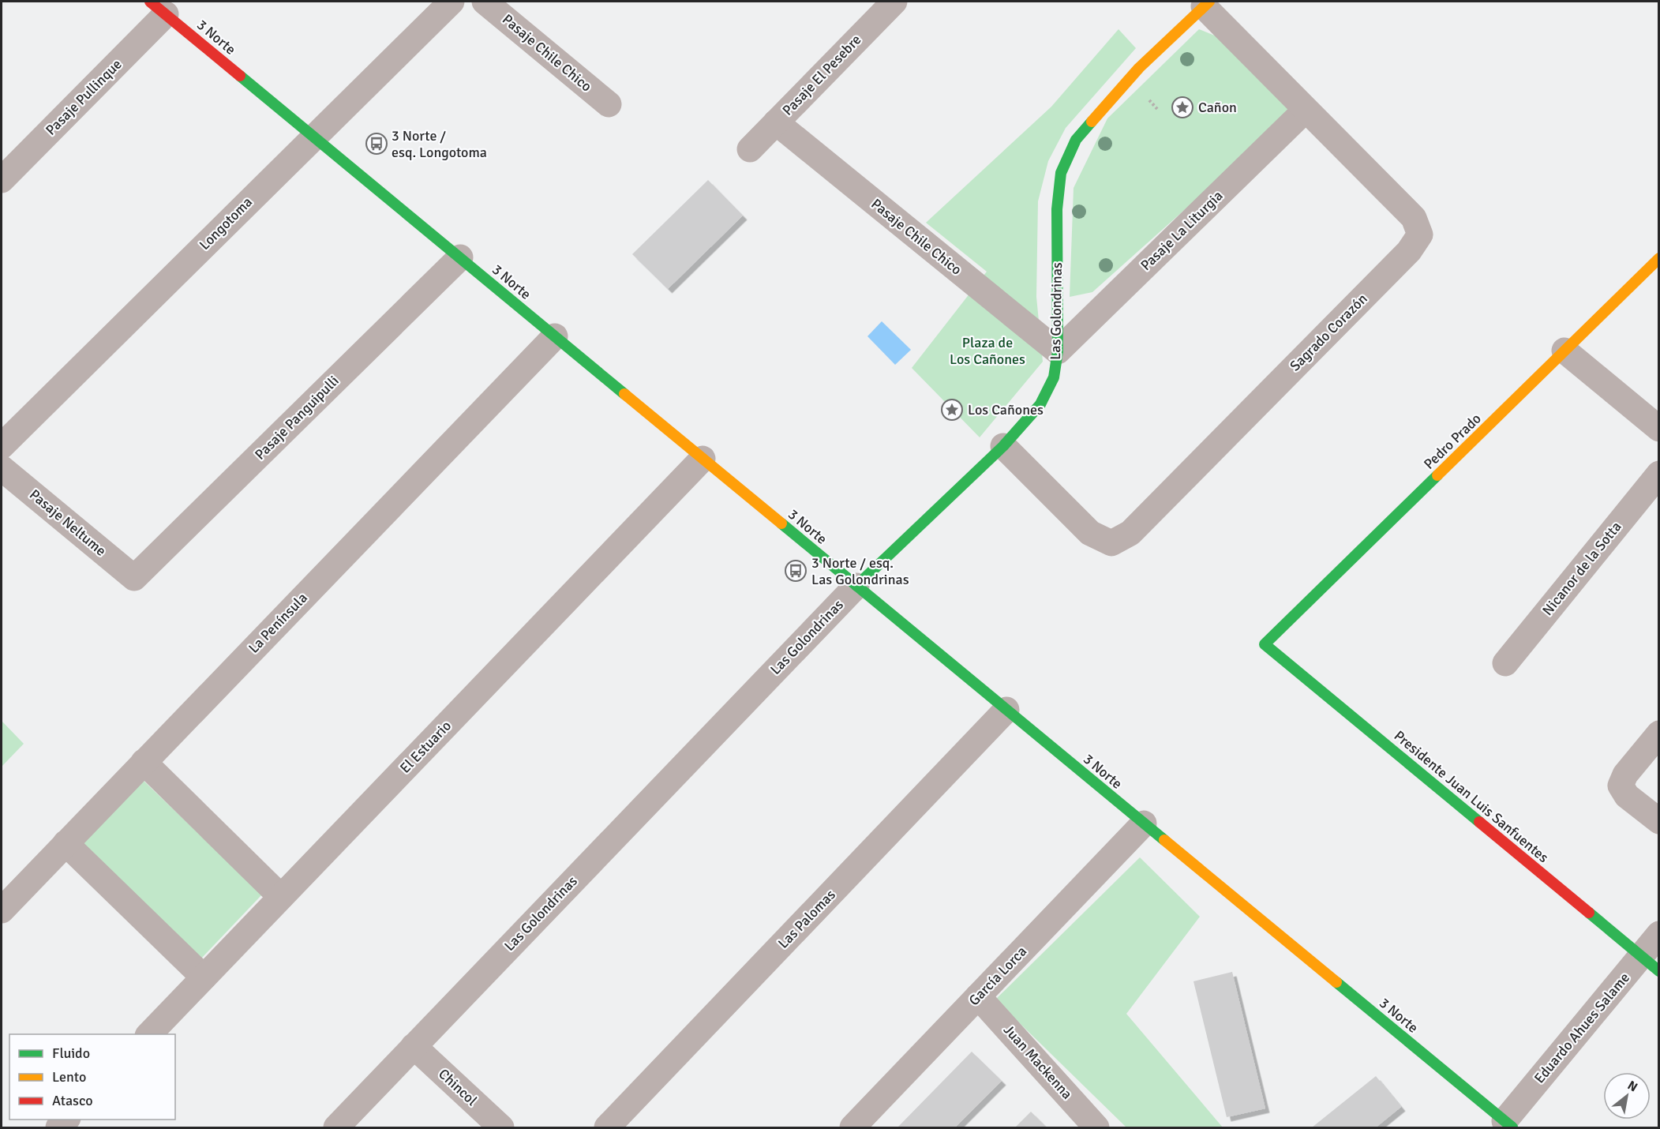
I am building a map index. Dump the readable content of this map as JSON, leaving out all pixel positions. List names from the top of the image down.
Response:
{
  "streets": {
    "street": [
      "3 Norte",
      "Pasaje Chile Chico",
      "Pasaje El Pesebre",
      "Pasaje Pullinque",
      "Longotoma",
      "Pasaje La Liturgia",
      "Las Golondrinas",
      "Sagrado Corazón",
      "Pasaje Panguipulli",
      "Pedro Prado",
      "Pasaje Neltume",
      "Nicanor de la Sotta",
      "La Península",
      "El Estuario",
      "Presidente Juan Luis Sanfuentes",
      "Las Palomas",
      "García Lorca",
      "Eduardo Ahues Salame",
      "Juan Mackenna",
      "Chincol"
    ]
  },
  "crossings": [
    ["3 Norte", "Pasaje Pullinque"],
    ["3 Norte", "Longotoma"],
    ["3 Norte", "Las Golondrinas"],
    ["3 Norte", "Pasaje Panguipulli"],
    ["3 Norte", "La Península"],
    ["3 Norte", "El Estuario"],
    ["3 Norte", "Las Palomas"],
    ["3 Norte", "García Lorca"],
    ["3 Norte", "Eduardo Ahues Salame"],
    ["Pasaje Chile Chico", "Pasaje El Pesebre"],
    ["Pasaje Chile Chico", "Pasaje La Liturgia"],
    ["Pasaje Chile Chico", "Las Golondrinas"],
    ["Pasaje La Liturgia", "Las Golondrinas"],
    ["Pasaje La Liturgia", "Sagrado Corazón"],
    ["Las Golondrinas", "Sagrado Corazón"],
    ["Las Golondrinas", "Chincol"],
    ["Pasaje Panguipulli", "Pasaje Neltume"],
    ["Pedro Prado", "Presidente Juan Luis Sanfuentes"],
    ["Presidente Juan Luis Sanfuentes", "Eduardo Ahues Salame"],
    ["García Lorca", "Juan Mackenna"]
  ],
  "parks": ["Plaza de Los Cañones"],
  "places": {
    "place": ["Cañon", "Los Cañones"],
    "bus stop": ["3 Norte / esq. Longotoma", "3 Norte / esq. Las Golondrinas"]
  },
  "legend": ["Fluido", "Lento", "Atasco"],
  "north": "top right"
}
